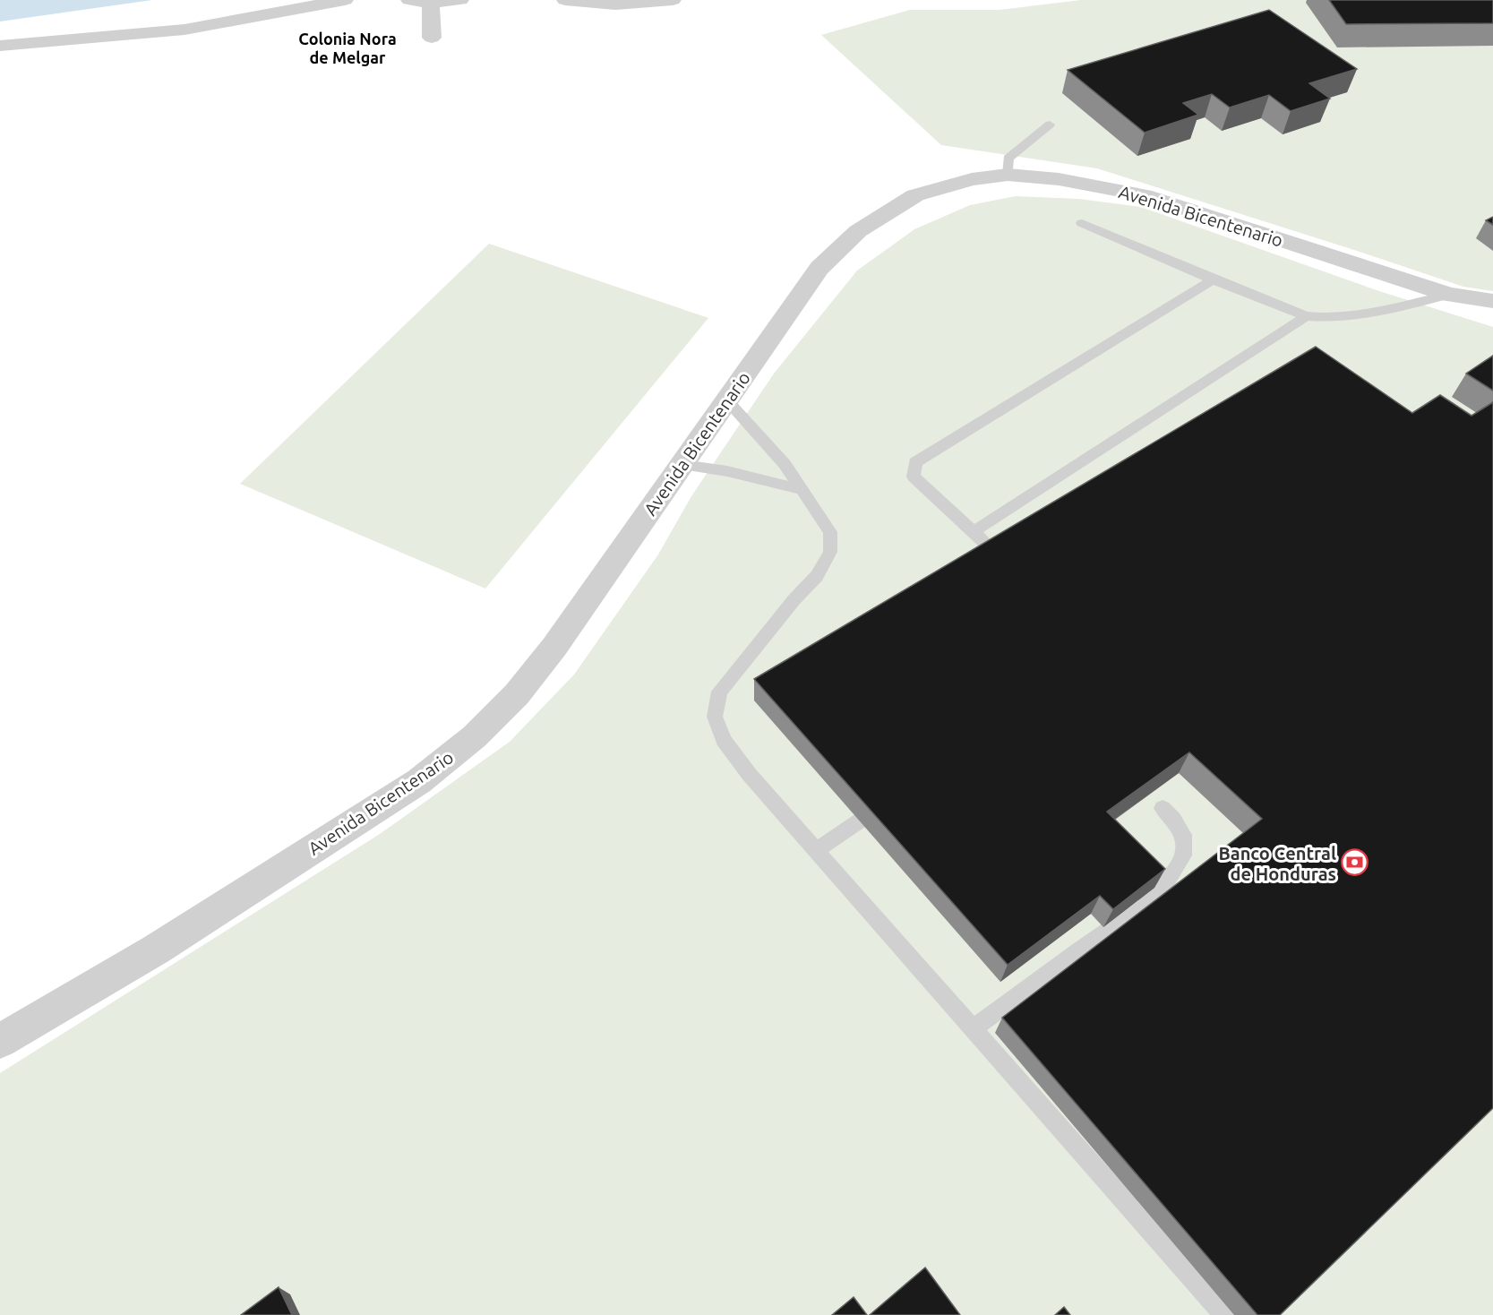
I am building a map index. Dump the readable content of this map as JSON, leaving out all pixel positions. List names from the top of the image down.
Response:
{
  "streets": {
    "street": ["Avenida Bicentenario"]
  },
  "districts": ["Colonia Nora de Melgar"],
  "places": {
    "bank": ["Banco Central de Honduras"]
  }
}
